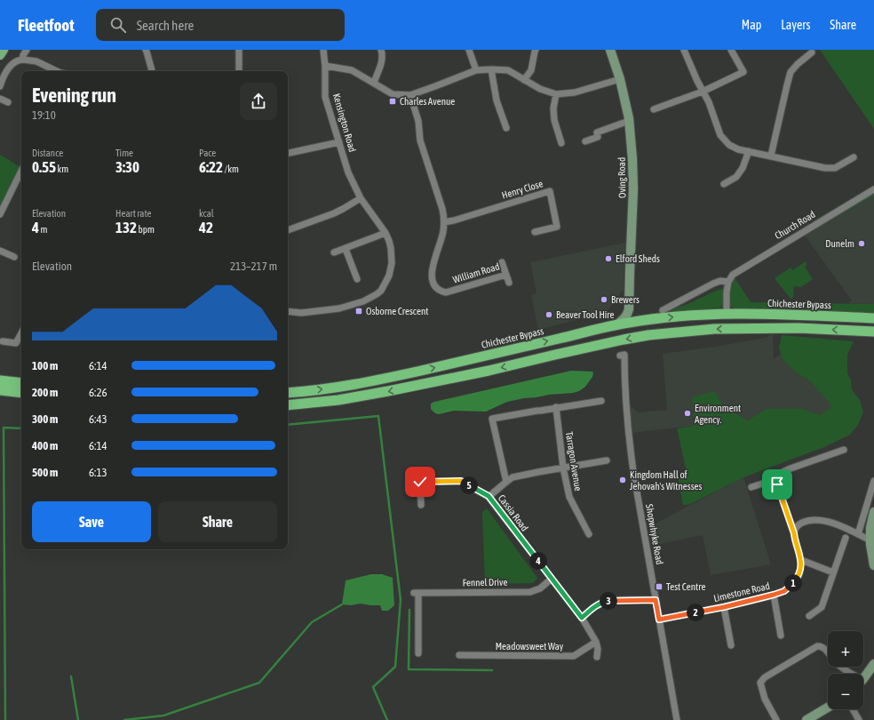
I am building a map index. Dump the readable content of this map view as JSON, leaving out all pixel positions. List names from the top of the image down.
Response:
{
  "streets": {
    "highway": ["Chichester Bypass"],
    "main road": ["Oving Road"],
    "street": [
      "Kensington Road",
      "Henry Close",
      "Church Road",
      "William Road",
      "Tarragon Avenue",
      "Cassia Road",
      "Shopwhyke Road",
      "Fennel Drive",
      "Limestone Road",
      "Meadowsweet Way"
    ]
  },
  "crossings": [
    ["Oving Road", "Chichester Bypass"],
    ["Henry Close", "William Road"],
    ["Cassia Road", "Fennel Drive"],
    ["Cassia Road", "Meadowsweet Way"],
    ["Shopwhyke Road", "Limestone Road"]
  ],
  "places": {
    "transit": ["Charles Avenue", "Osborne Crescent", "Test Centre"],
    "other": [
      "Dunelm",
      "Elford Sheds",
      "Brewers",
      "Beaver Tool Hire",
      "Environment Agency.",
      "Kingdom Hall of Jehovah's Witnesses"
    ]
  },
  "page": {
    "header": "Fleetfoot",
    "search": "Search here",
    "nav": ["Map", "Layers", "Share"],
    "heading": ["Evening run", "19:10"],
    "stats": [
      ["Distance", "0.55 km"],
      ["Time", "3:30"],
      ["Pace", "6:22 /km"],
      ["Elevation", "4 m"],
      ["Heart rate", "132 bpm"],
      ["kcal", "42"]
    ],
    "chart": ["Elevation", "213–217 m"],
    "list": [
      {
        "name": "100 m",
        "note": "6:14"
      },
      {
        "name": "200 m",
        "note": "6:26"
      },
      {
        "name": "300 m",
        "note": "6:43"
      },
      {
        "name": "400 m",
        "note": "6:14"
      },
      {
        "name": "500 m",
        "note": "6:13"
      }
    ],
    "pins": [
      "5",
      "4",
      "1",
      "3",
      "2"
    ],
    "buttons": ["Save", "Share"],
    "map_buttons": ["+", "−"]
  }
}
